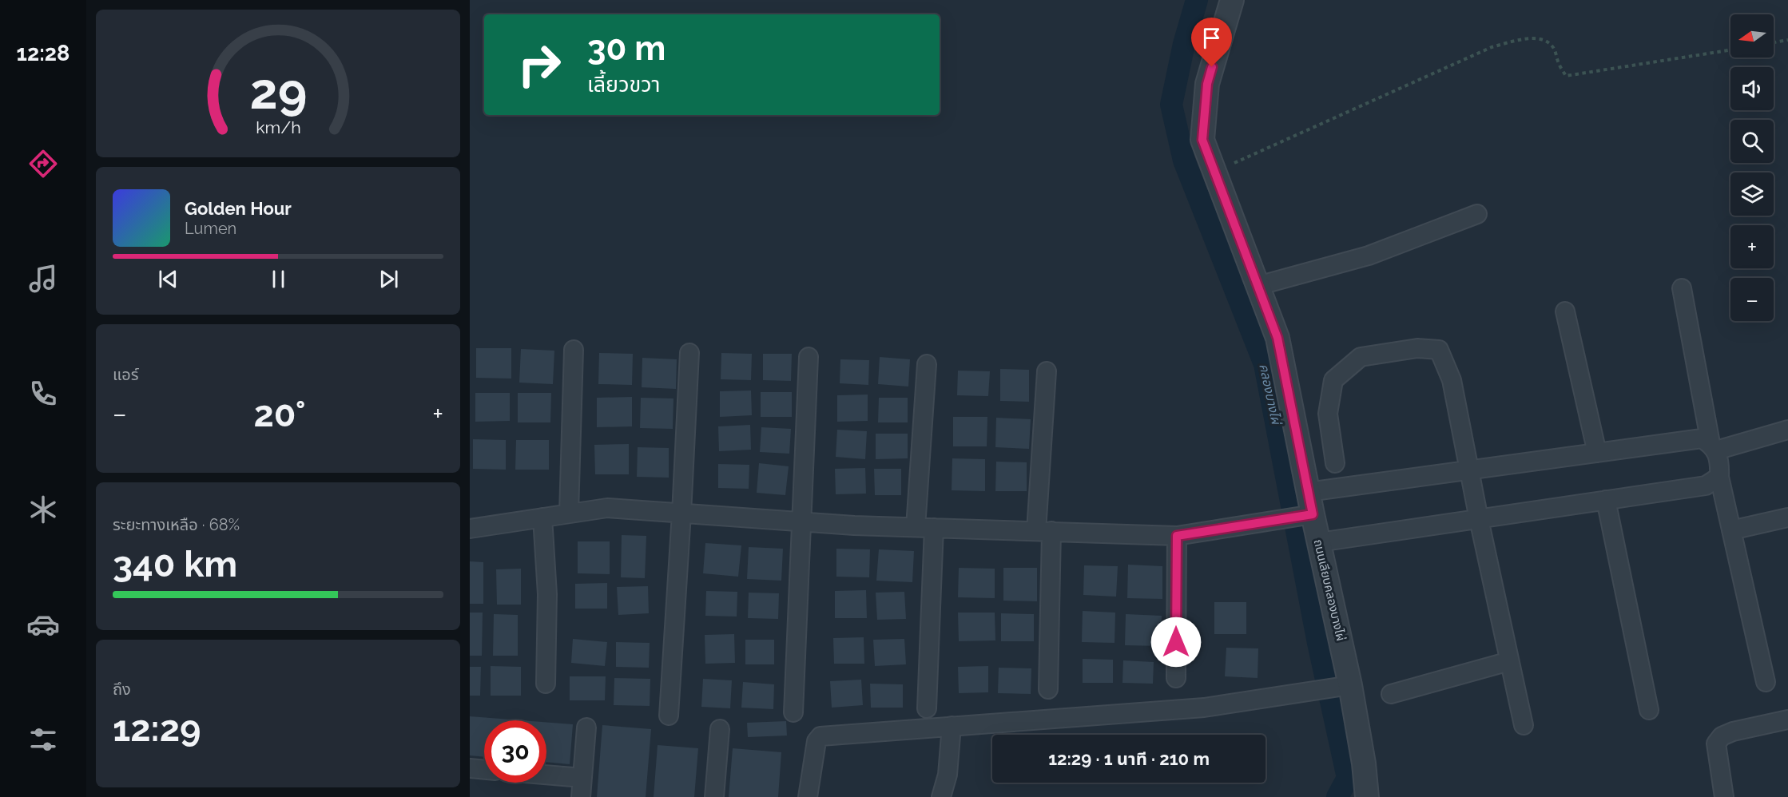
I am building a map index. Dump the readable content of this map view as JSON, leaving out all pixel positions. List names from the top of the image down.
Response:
{
  "streets": {
    "street": ["ถนนเลียบคลองบางไผ่"]
  },
  "water": ["คลองบางไผ่"],
  "north": "left",
  "page": {
    "tabs": "12:28",
    "map_buttons": ["+", "−"],
    "turn": ["30 m", "เลี้ยวขวา"],
    "song": ["Golden Hour", "Lumen"],
    "tile": [
      "แอร์",
      ["ระยะทางเหลือ · 68%", "340 km"],
      ["ถึง", "12:29"]
    ],
    "heat": ["−", "20°", "+"],
    "limit": "30",
    "trip": "12:29 · 1 นาที · 210 m",
    "gauge": ["29", "km/h"]
  }
}
